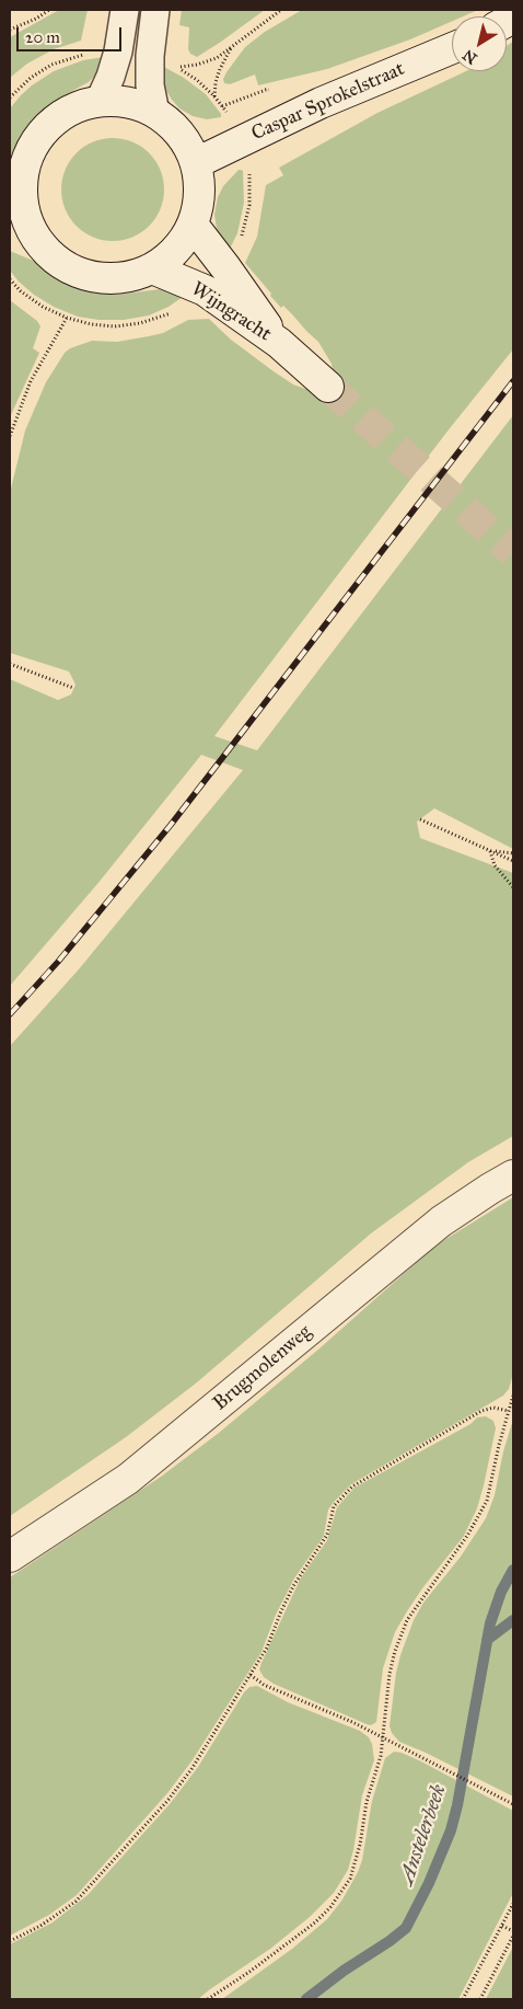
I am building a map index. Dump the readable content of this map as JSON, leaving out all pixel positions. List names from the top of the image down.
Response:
{
  "streets": {
    "main road": ["Caspar Sprokelstraat", "Wijngracht", "Brugmolenweg"]
  },
  "crossings": [
    ["Caspar Sprokelstraat", "Wijngracht"]
  ],
  "water": ["Anstelerbeek"],
  "scale_bar": "20 m",
  "north": "bottom left"
}
